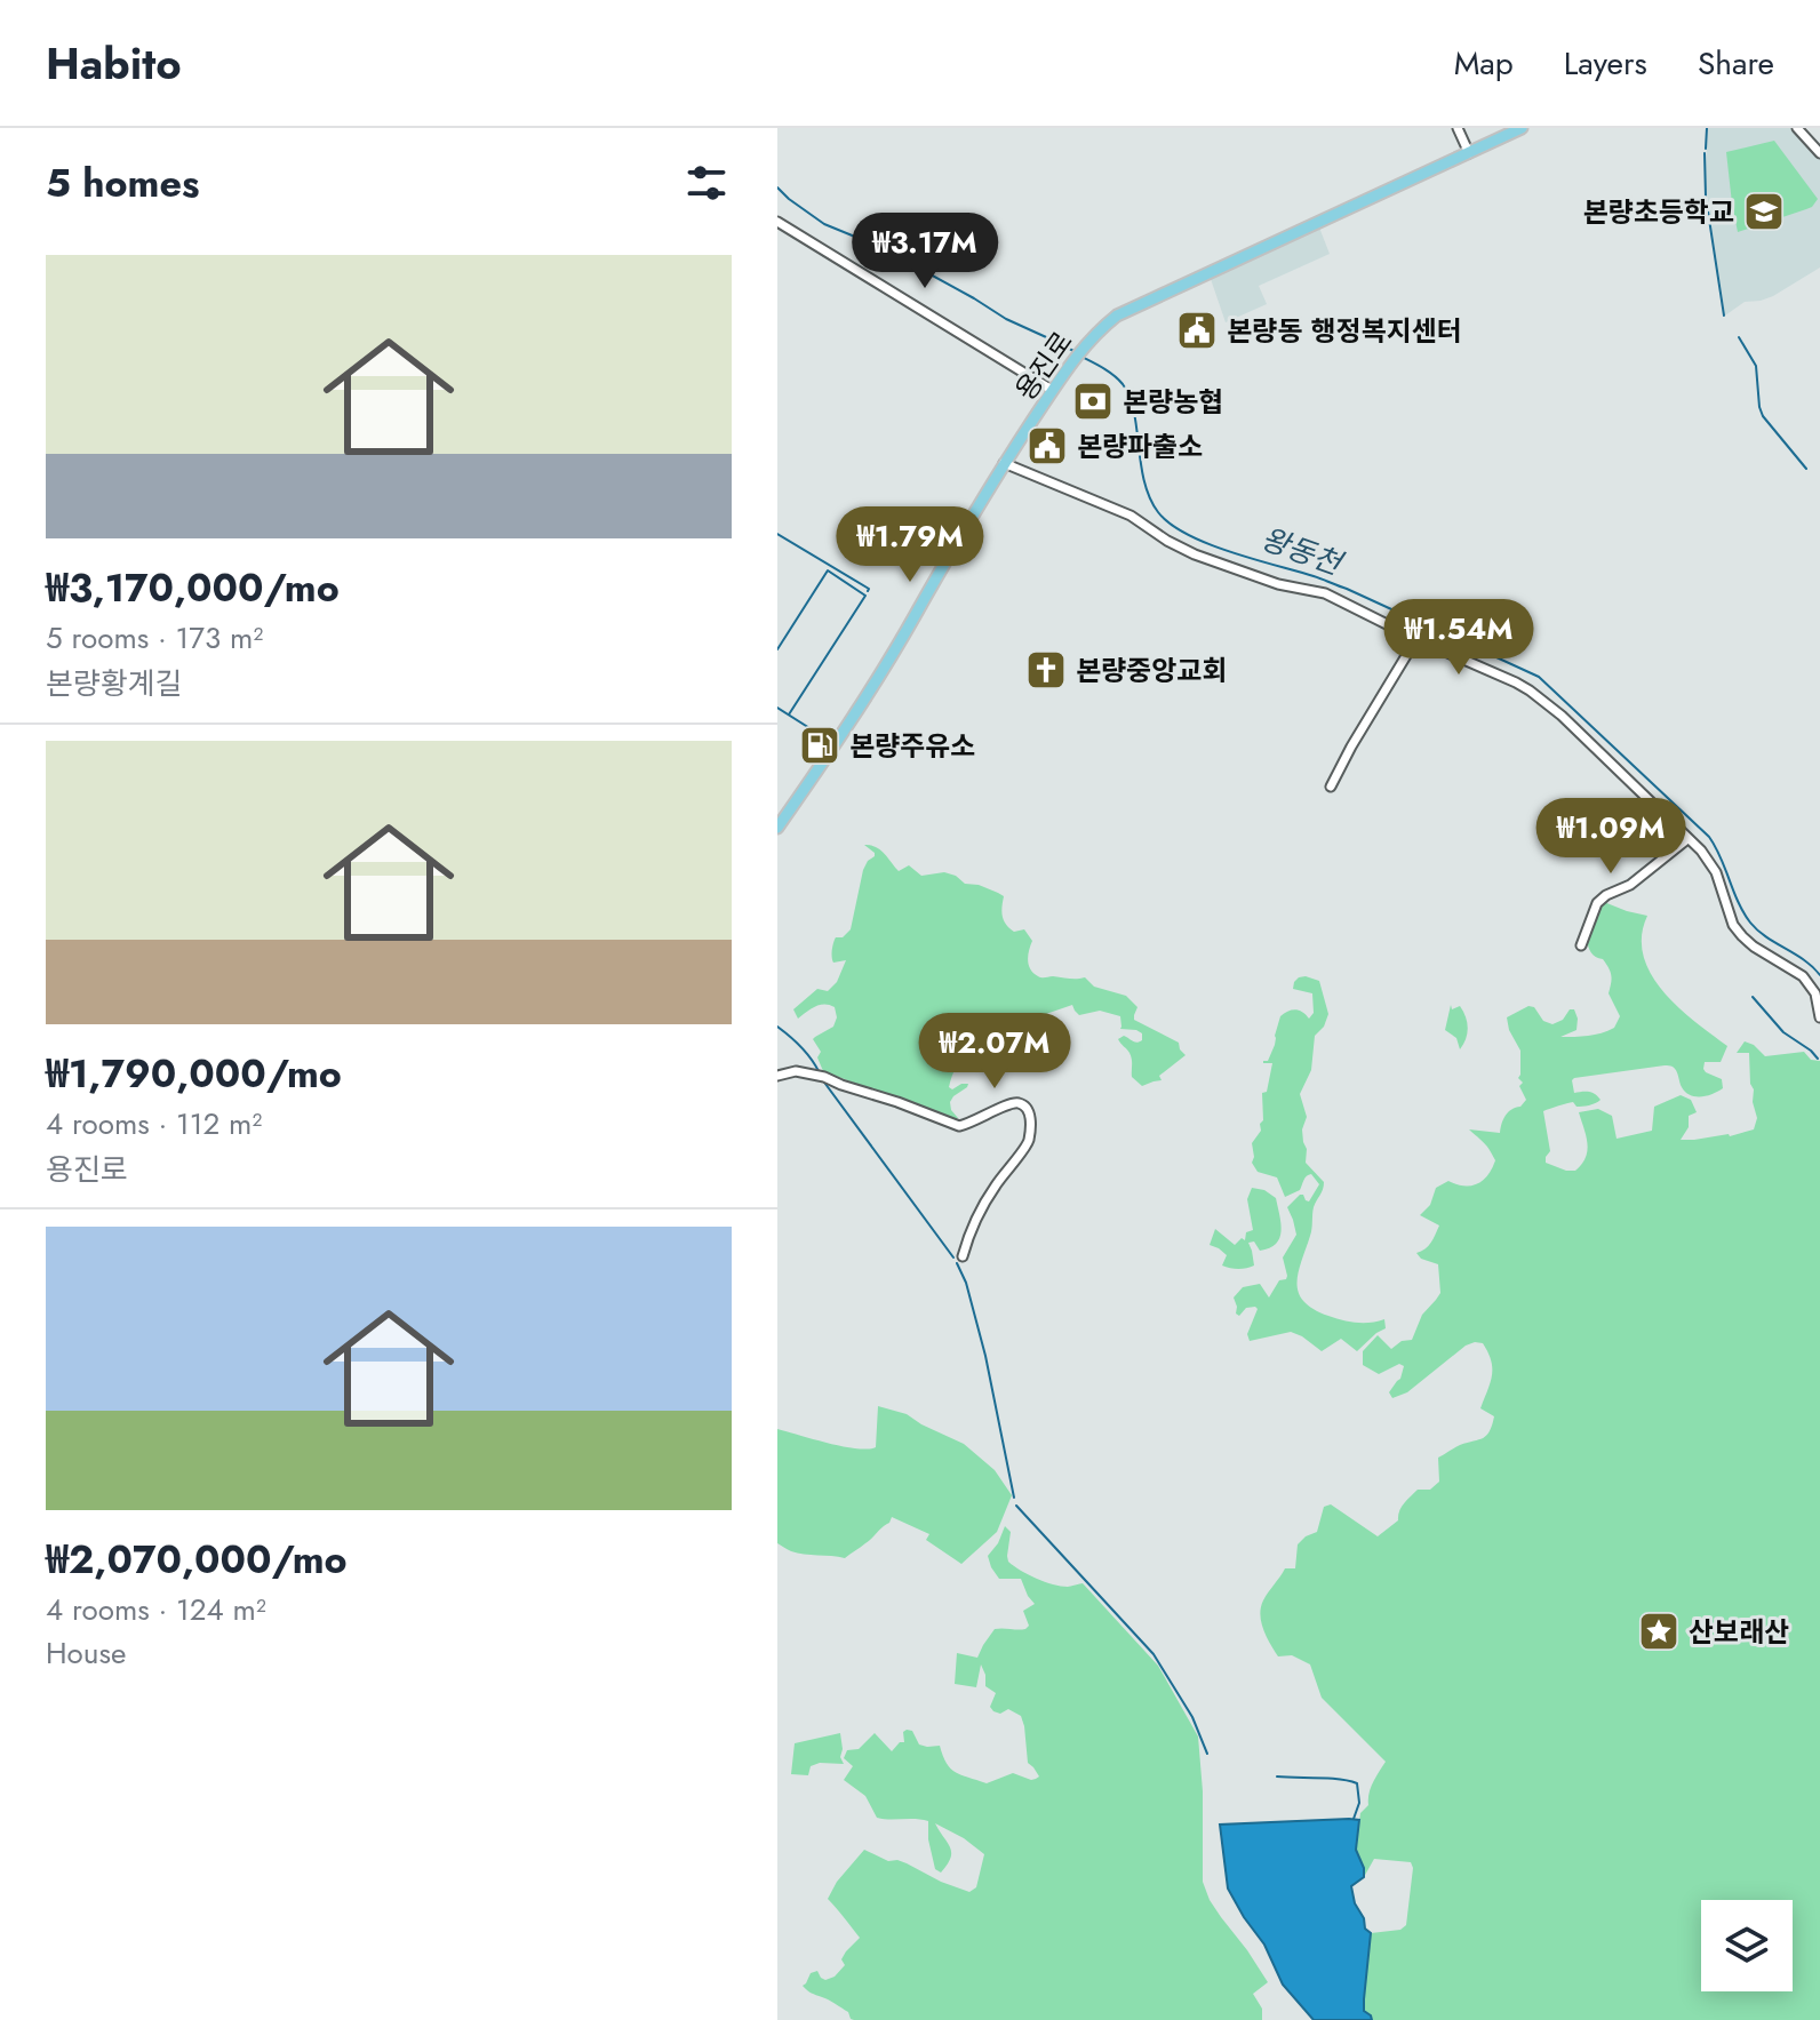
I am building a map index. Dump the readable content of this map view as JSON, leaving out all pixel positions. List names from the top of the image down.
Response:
{
  "streets": {
    "main road": ["용진로"]
  },
  "water": ["왕동천"],
  "places": {
    "school or university": ["본량초등학교"],
    "public building": ["본량동 행정복지센터", "본량파출소"],
    "bank": ["본량농협"],
    "church": ["본량중앙교회"],
    "fuel station": ["본량주유소"],
    "place": ["산보래산"]
  },
  "page": {
    "header": "Habito",
    "nav": ["Map", "Layers", "Share"],
    "heading": "5 homes",
    "price": [
      "₩3.17M",
      "₩1.79M",
      "₩1.54M",
      "₩1.09M",
      "₩2.07M"
    ],
    "list": [
      {
        "name": "₩3,170,000/mo",
        "note": "5 rooms · 173 m² · 본량황계길"
      },
      {
        "name": "₩1,790,000/mo",
        "note": "4 rooms · 112 m² · 용진로"
      },
      {
        "name": "₩2,070,000/mo",
        "note": "4 rooms · 124 m² · House"
      }
    ]
  }
}
